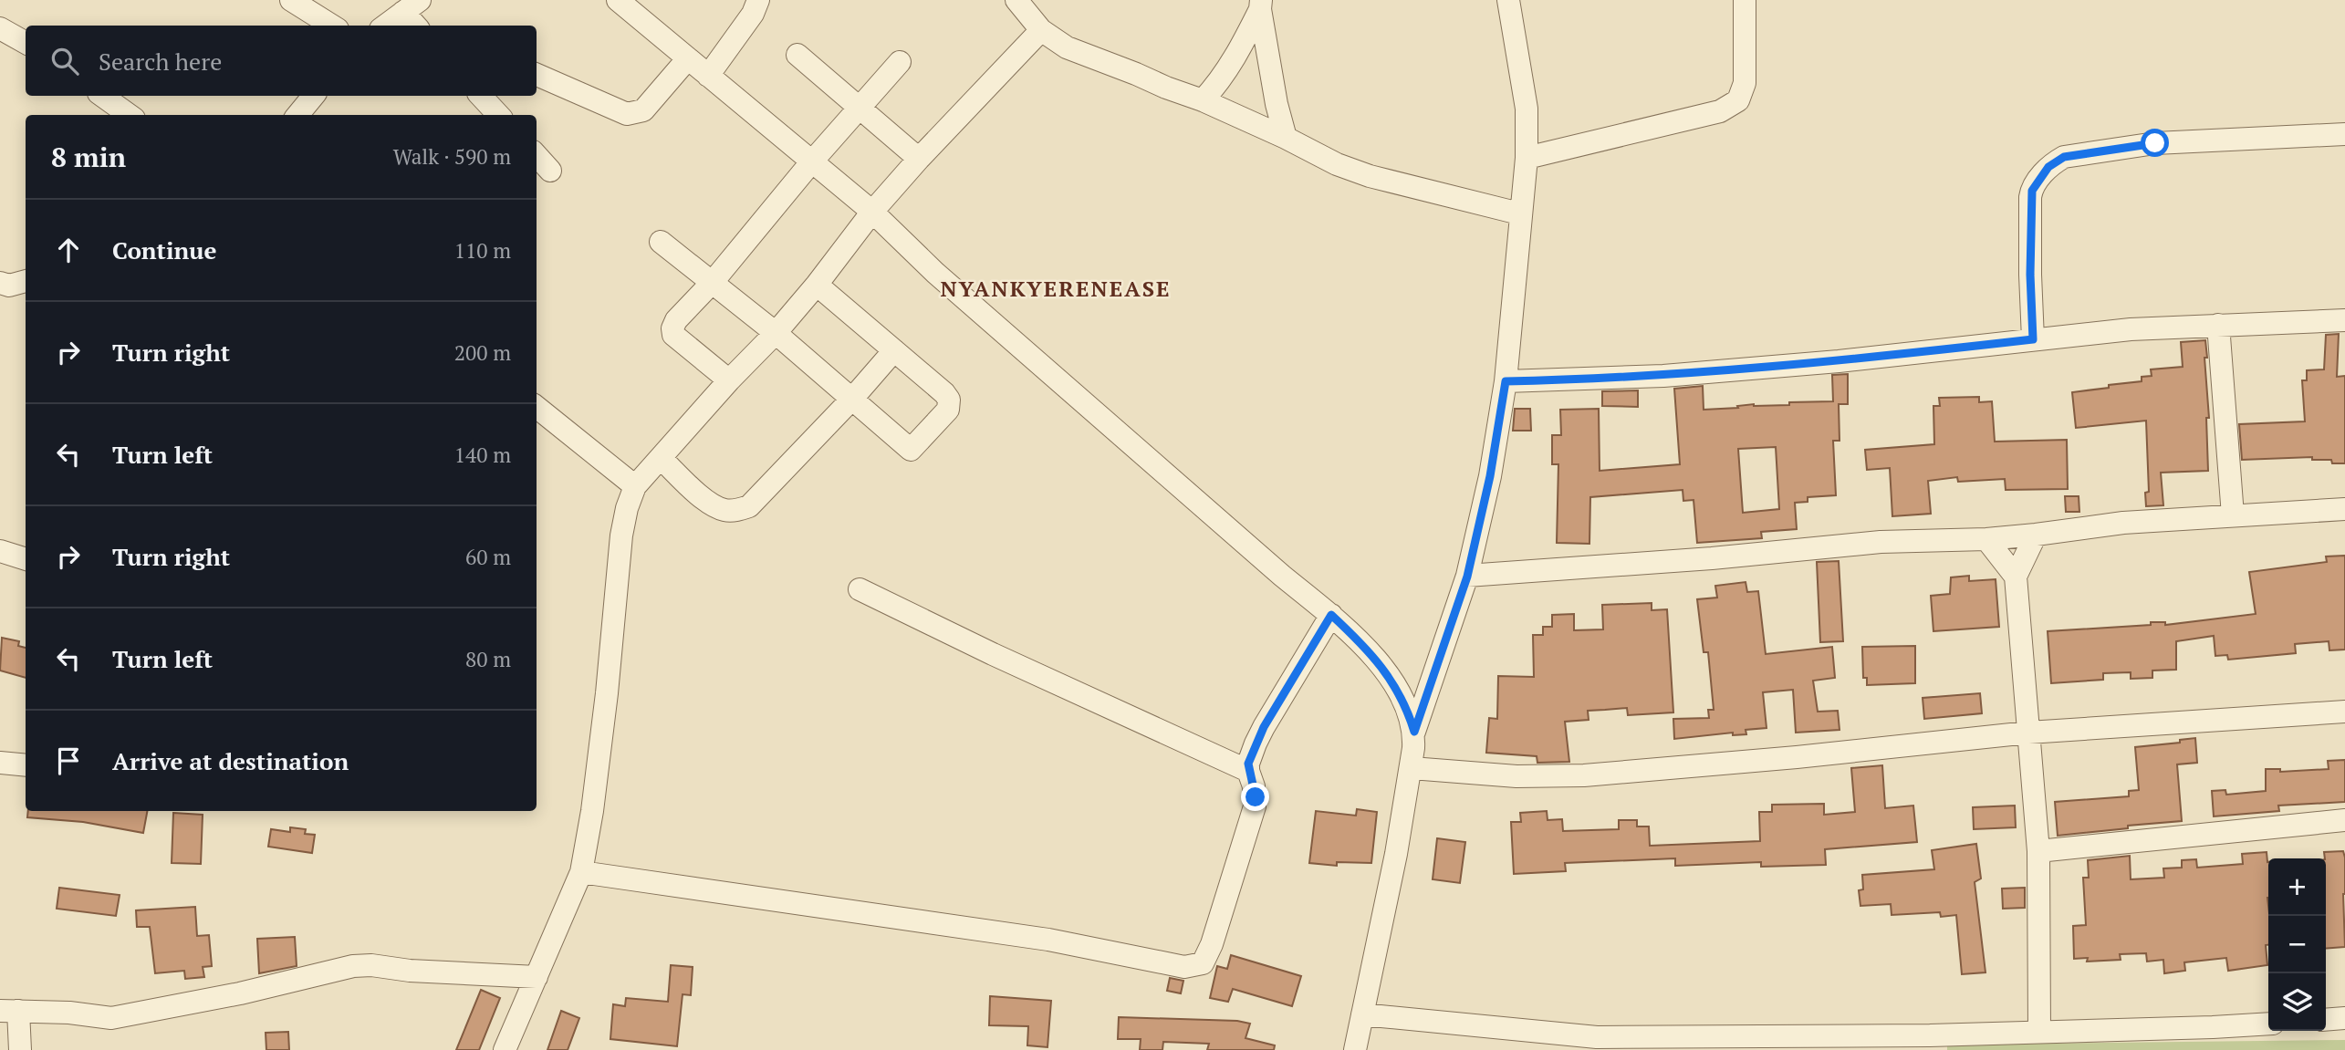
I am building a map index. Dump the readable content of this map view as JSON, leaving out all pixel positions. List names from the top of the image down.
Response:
{
  "districts": ["NYANKYERENEASE"],
  "page": {
    "search": "Search here",
    "heading": ["8 min", "Walk · 590 m"],
    "list": [
      ["Continue", "110 m"],
      ["Turn right", "200 m"],
      ["Turn left", "140 m"],
      ["Turn right", "60 m"],
      ["Turn left", "80 m"],
      "Arrive at destination"
    ],
    "map_buttons": ["+", "−"]
  }
}
